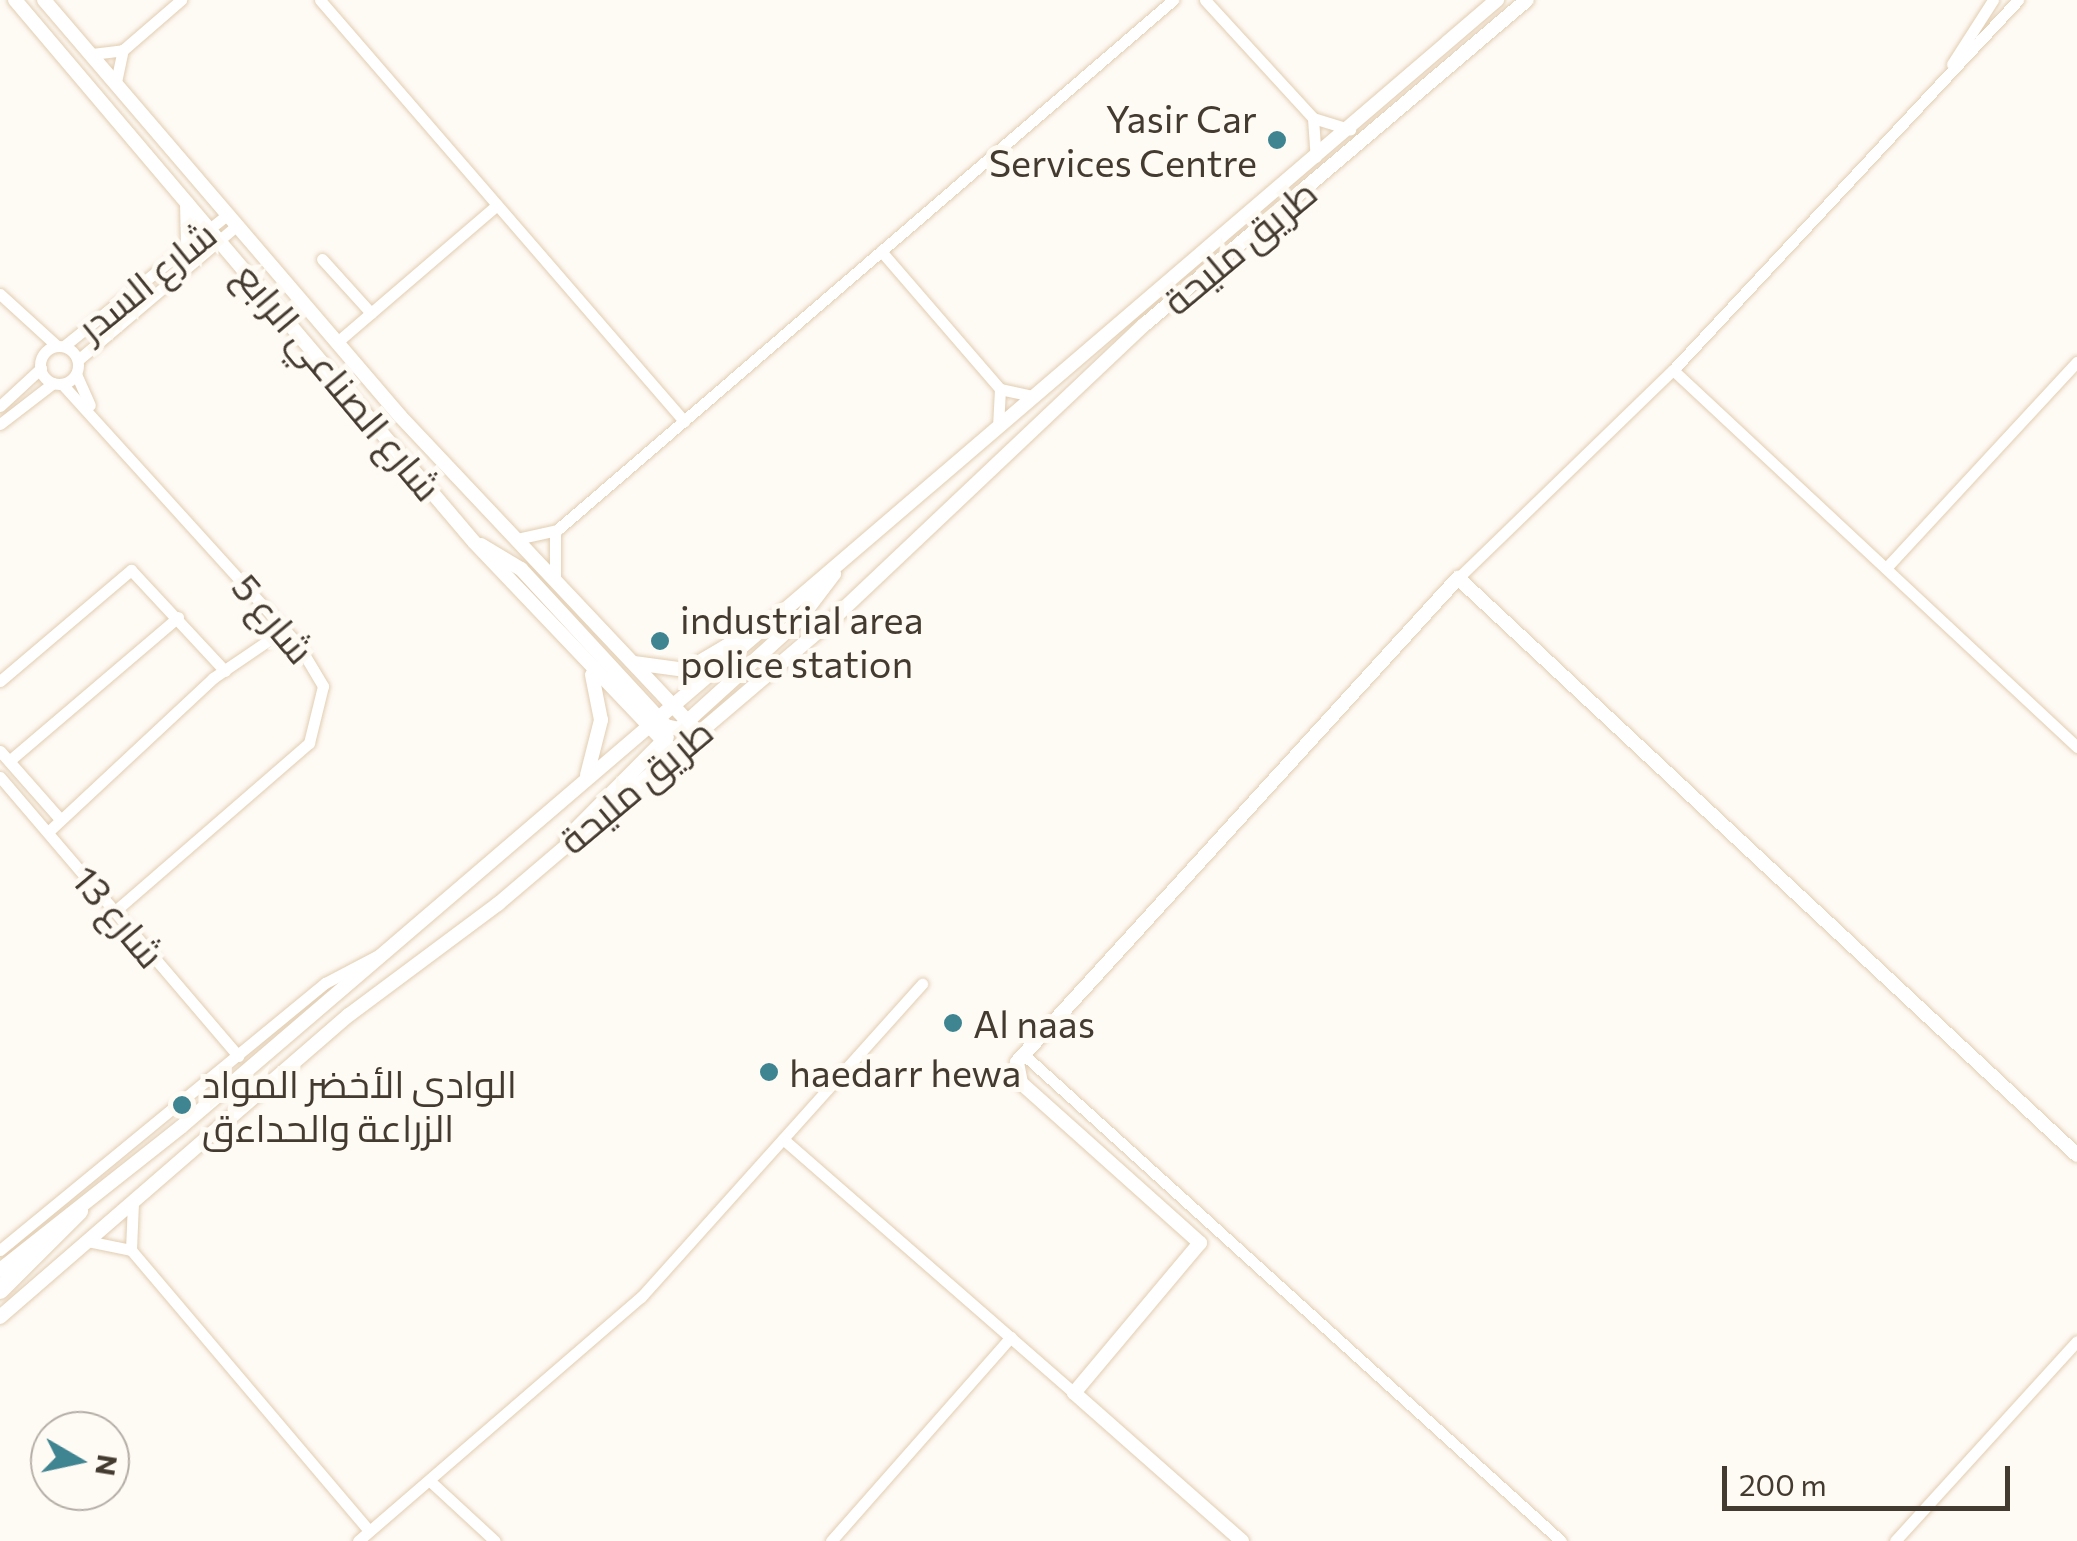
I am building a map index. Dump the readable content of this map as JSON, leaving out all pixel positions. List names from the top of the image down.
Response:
{
  "streets": {
    "main road": ["طريق مليحة", "شارع الصناعي الرابع"],
    "street": ["شارع السدر", "شارع 5", "شارع 13"]
  },
  "crossings": [
    ["طريق مليحة", "شارع الصناعي الرابع"],
    ["شارع السدر", "شارع الصناعي الرابع"],
    ["شارع السدر", "شارع 5"],
    ["شارع 5", "شارع 13"]
  ],
  "places": [
    "Yasir Car Services Centre",
    "industrial area police station",
    "Al naas",
    "haedarr hewa",
    "الوادى الأخضر المواد الزراعة والحداءق"
  ],
  "scale_bar": "200 m",
  "north": "right"
}
